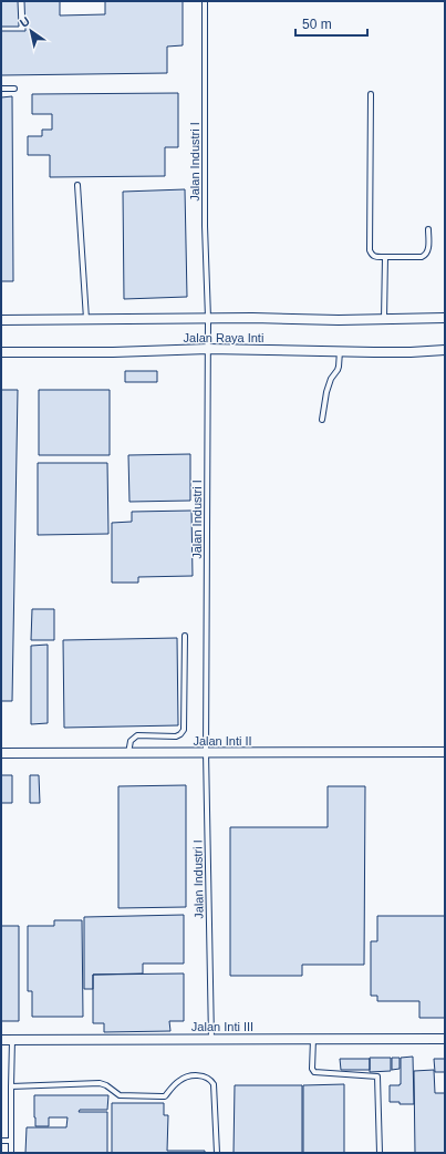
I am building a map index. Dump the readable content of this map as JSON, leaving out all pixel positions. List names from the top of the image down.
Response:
{
  "streets": {
    "street": ["Jalan Raya Inti", "Jalan Inti II", "Jalan Inti III"],
    "lane": ["Jalan Industri I"]
  },
  "crossings": [
    ["Jalan Industri I", "Jalan Raya Inti"],
    ["Jalan Industri I", "Jalan Inti II"],
    ["Jalan Industri I", "Jalan Inti III"]
  ],
  "scale_bar": "50 m",
  "north": "top left"
}
